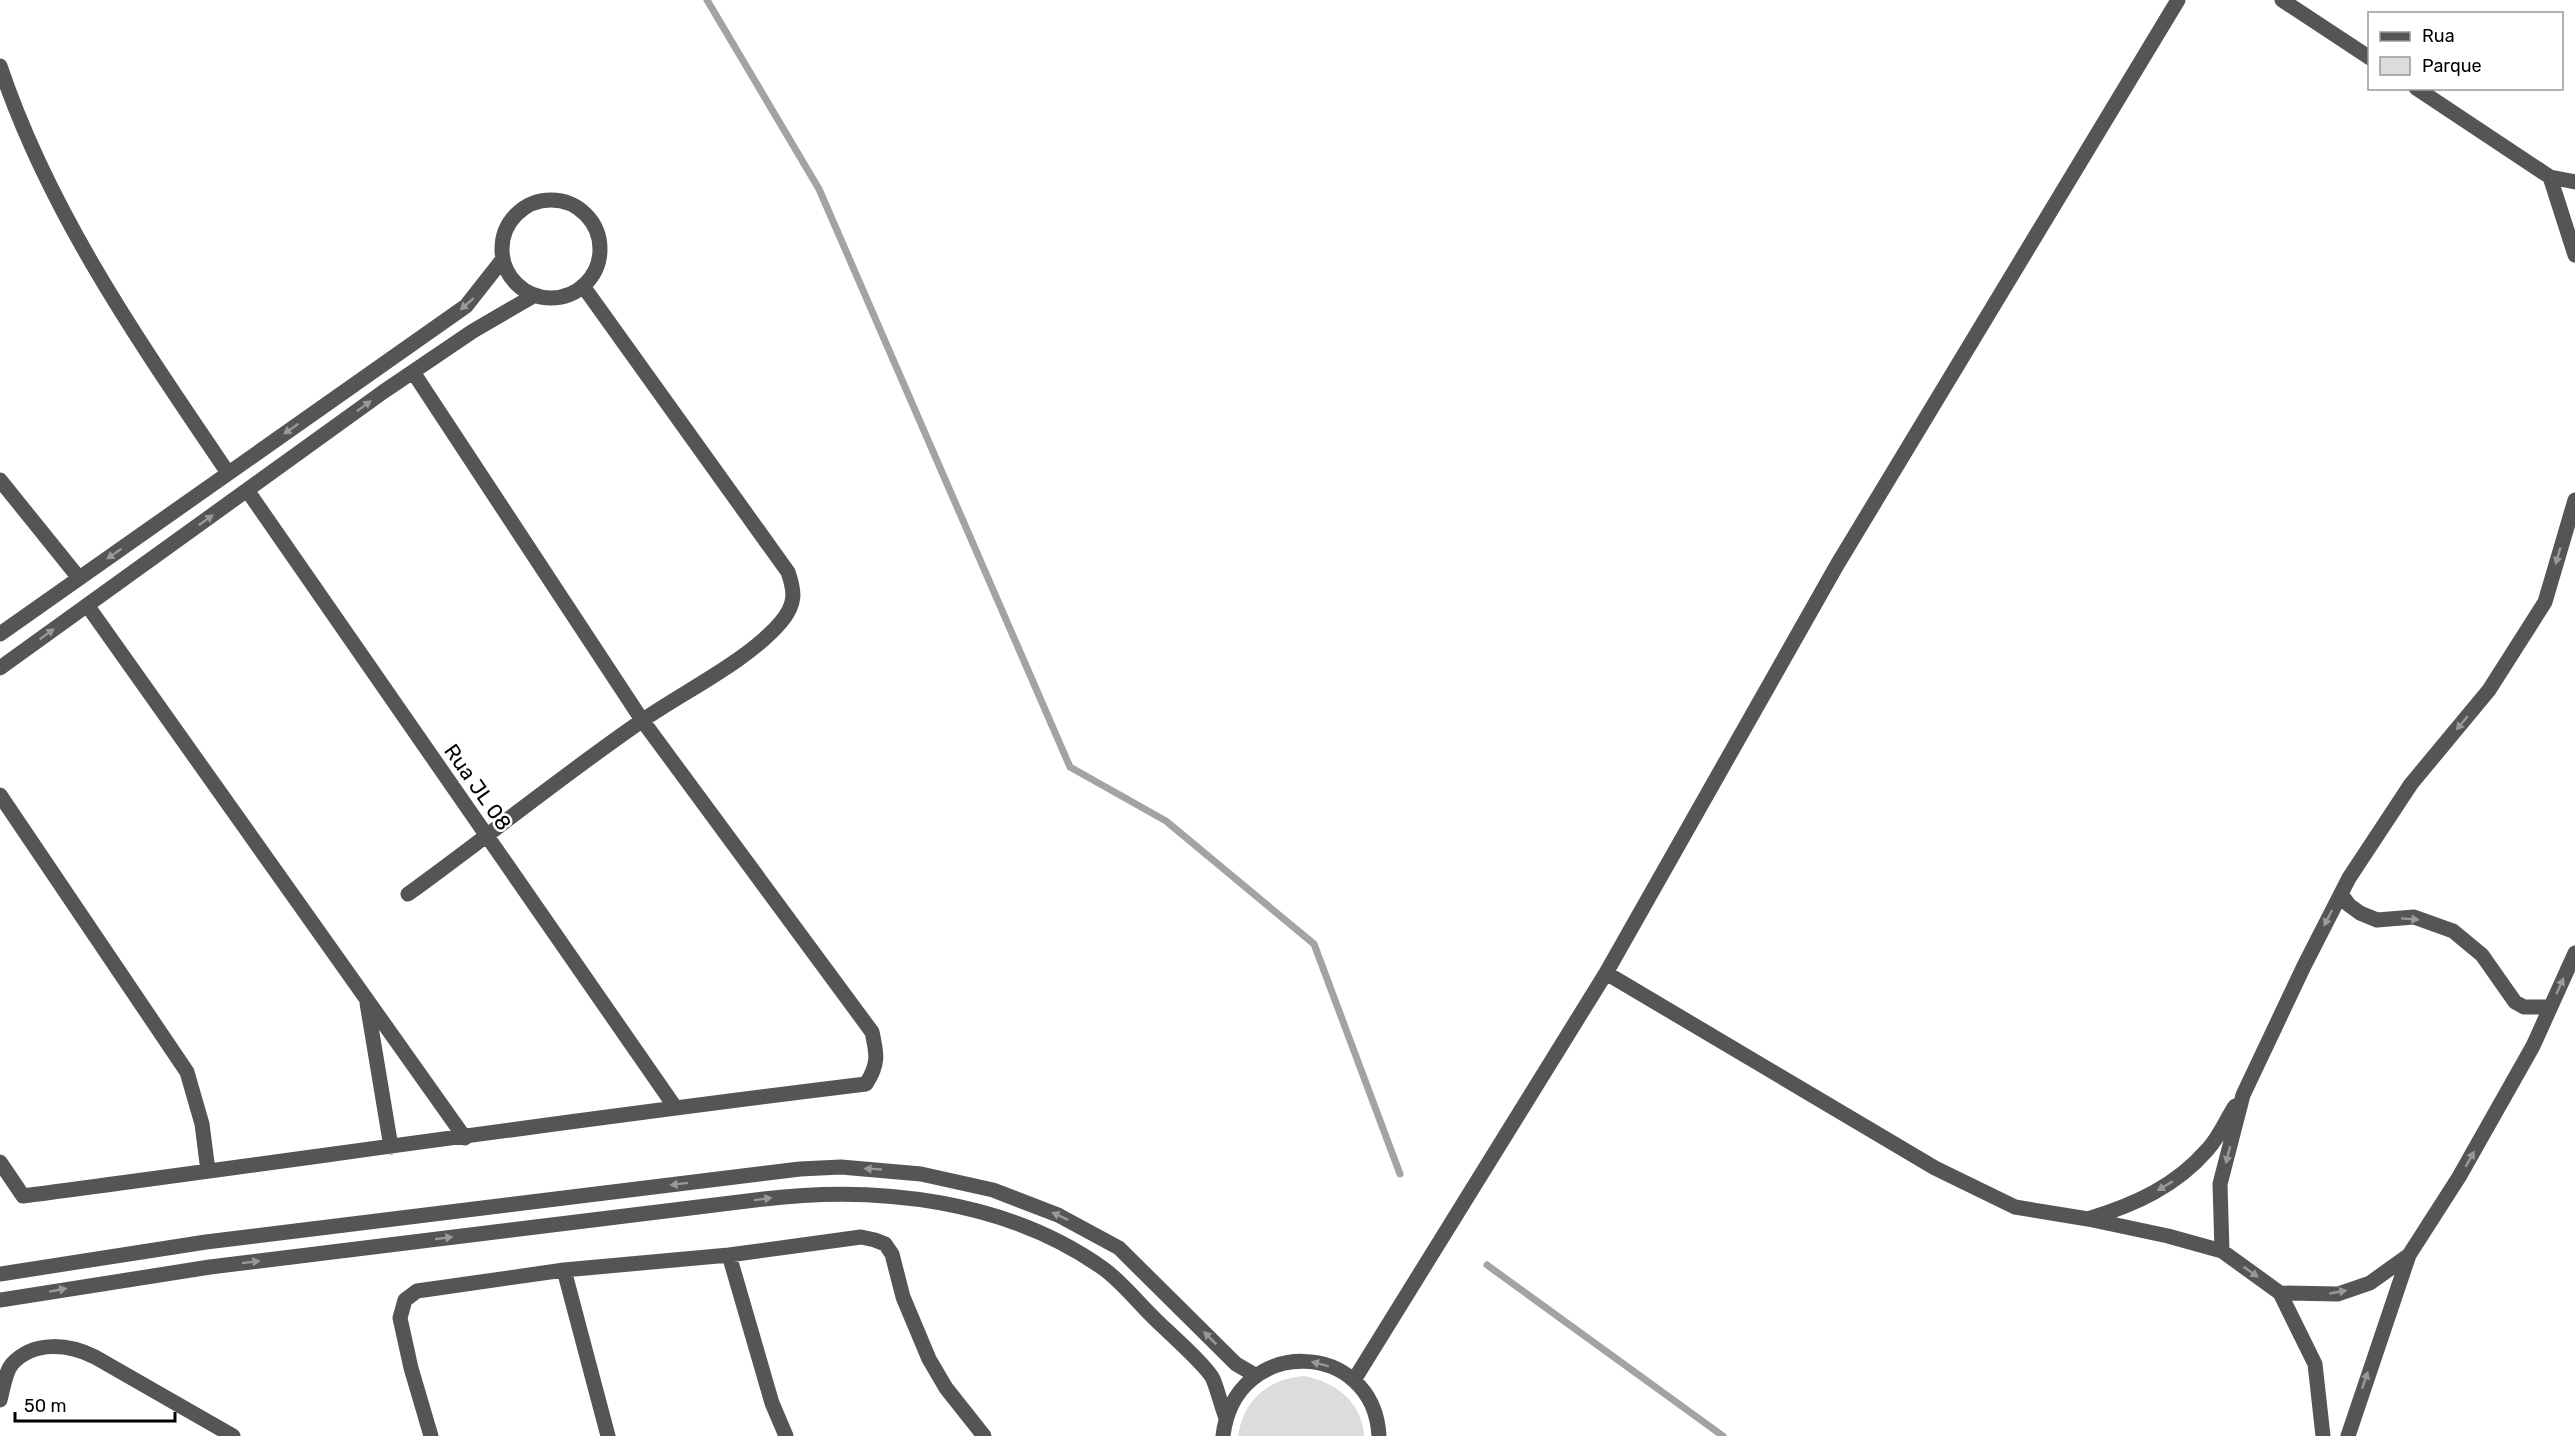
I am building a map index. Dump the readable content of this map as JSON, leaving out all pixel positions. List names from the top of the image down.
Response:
{
  "streets": {
    "street": ["Rua JL 08"]
  },
  "legend": ["Rua", "Parque"],
  "scale_bar": "50 m"
}
